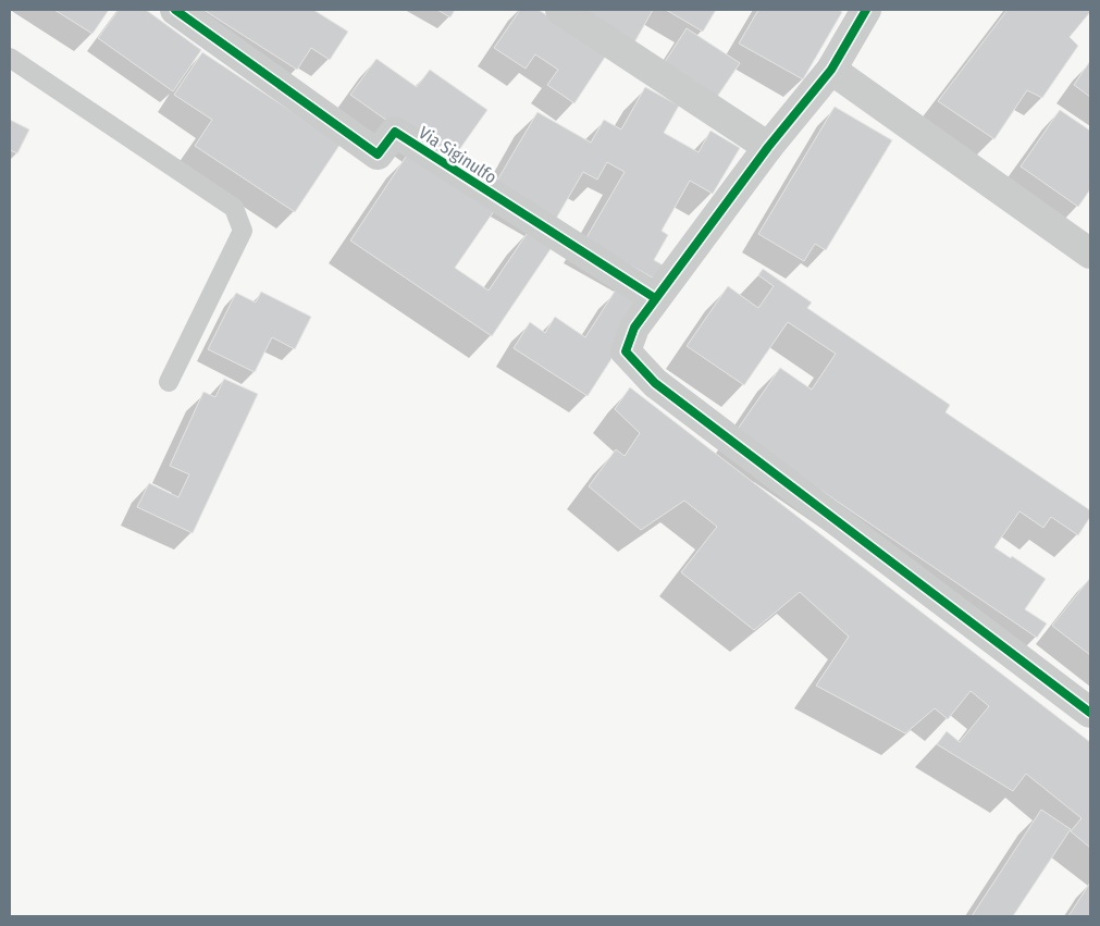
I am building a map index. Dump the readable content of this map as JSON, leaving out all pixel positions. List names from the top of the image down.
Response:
{
  "streets": {
    "street": ["Via Siginulfo"]
  }
}
